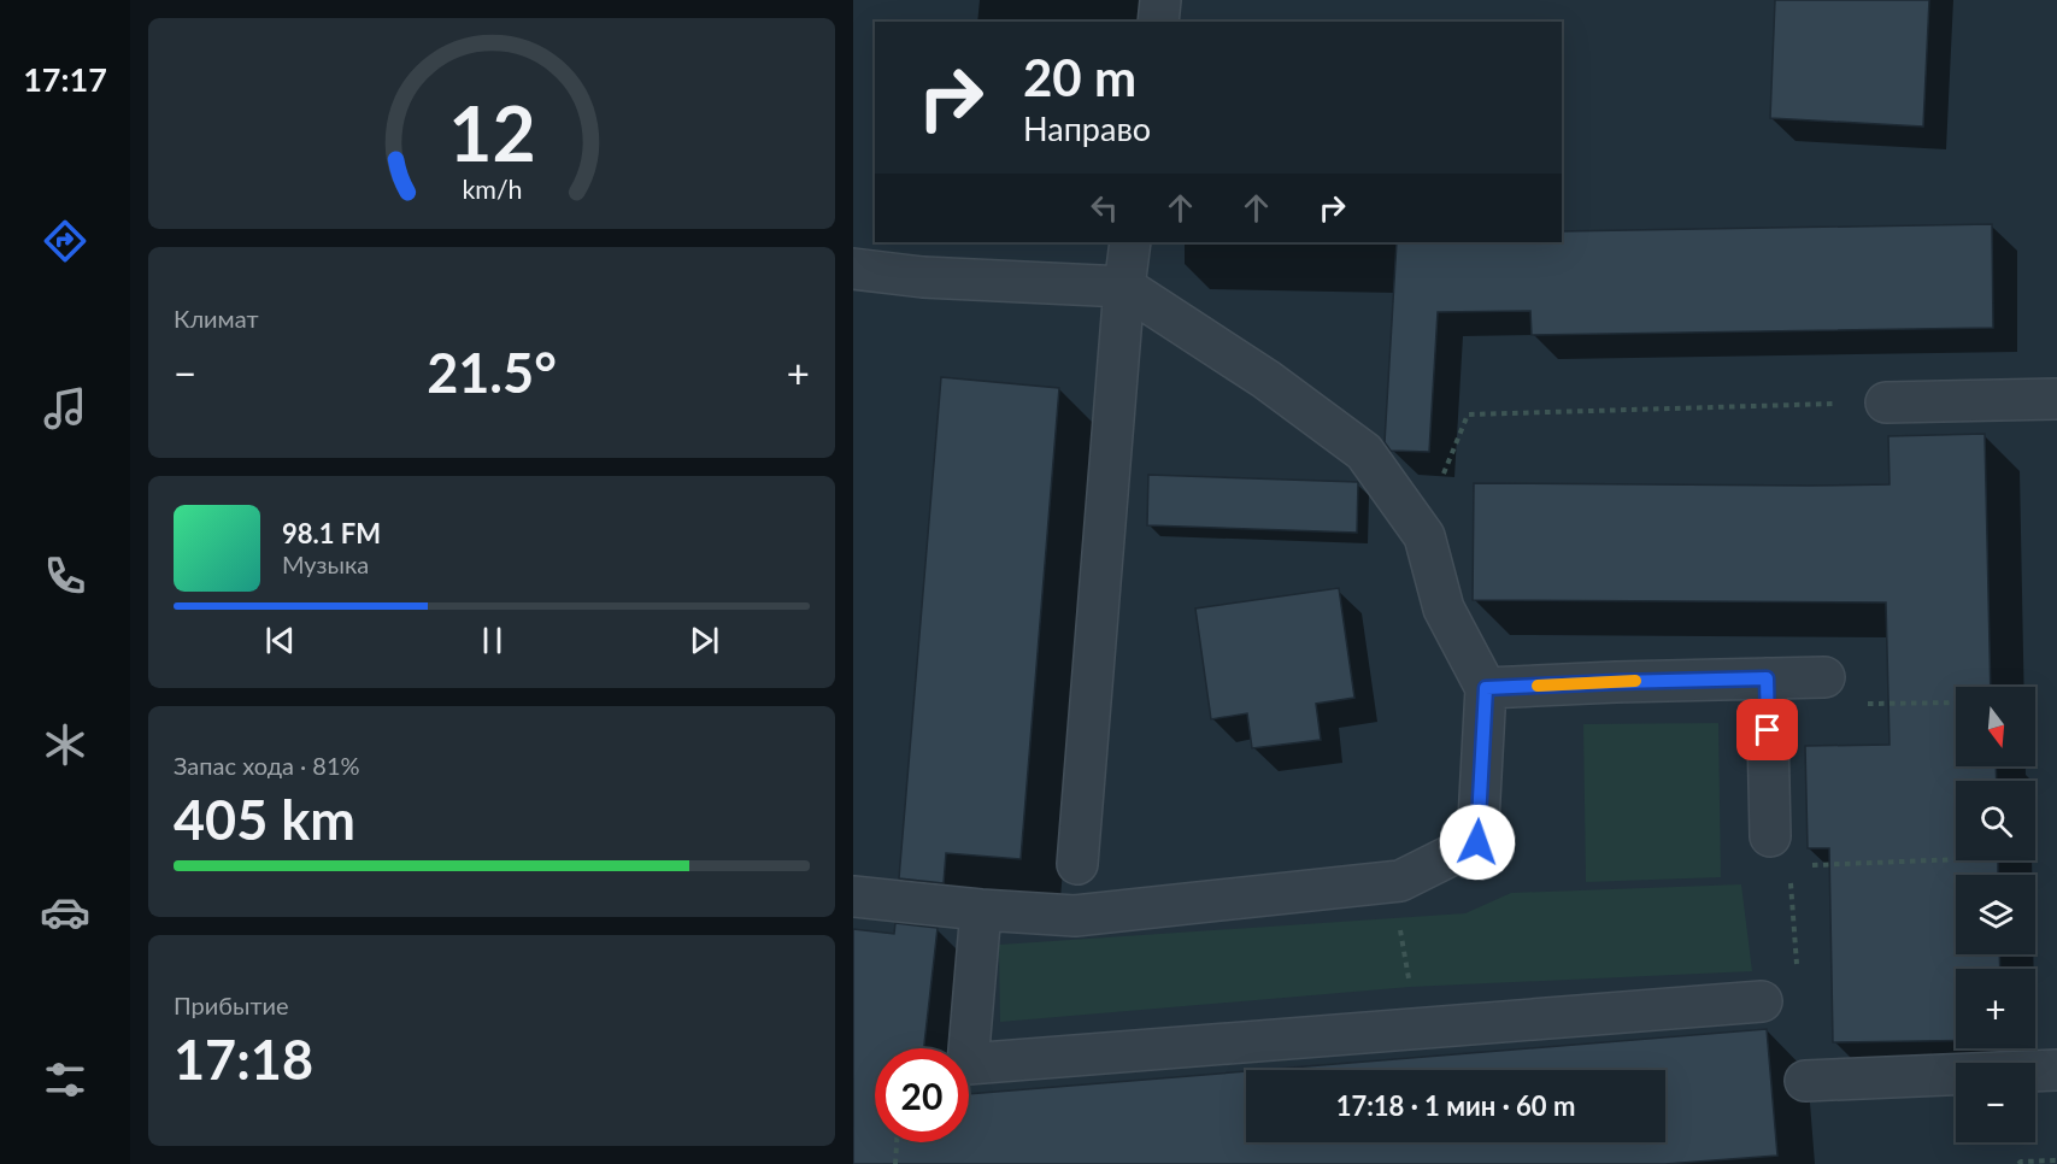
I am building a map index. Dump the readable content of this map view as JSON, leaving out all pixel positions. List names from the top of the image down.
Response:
{
  "north": "bottom",
  "page": {
    "tabs": "17:17",
    "turn": ["20 m", "Направо"],
    "tile": [
      "Климат",
      ["Запас хода · 81%", "405 km"],
      ["Прибытие", "17:18"]
    ],
    "heat": ["−", "21.5°", "+"],
    "song": ["98.1 FM", "Музыка"],
    "map_buttons": ["+", "−"],
    "limit": "20",
    "trip": "17:18 · 1 мин · 60 m",
    "gauge": ["12", "km/h"]
  }
}
